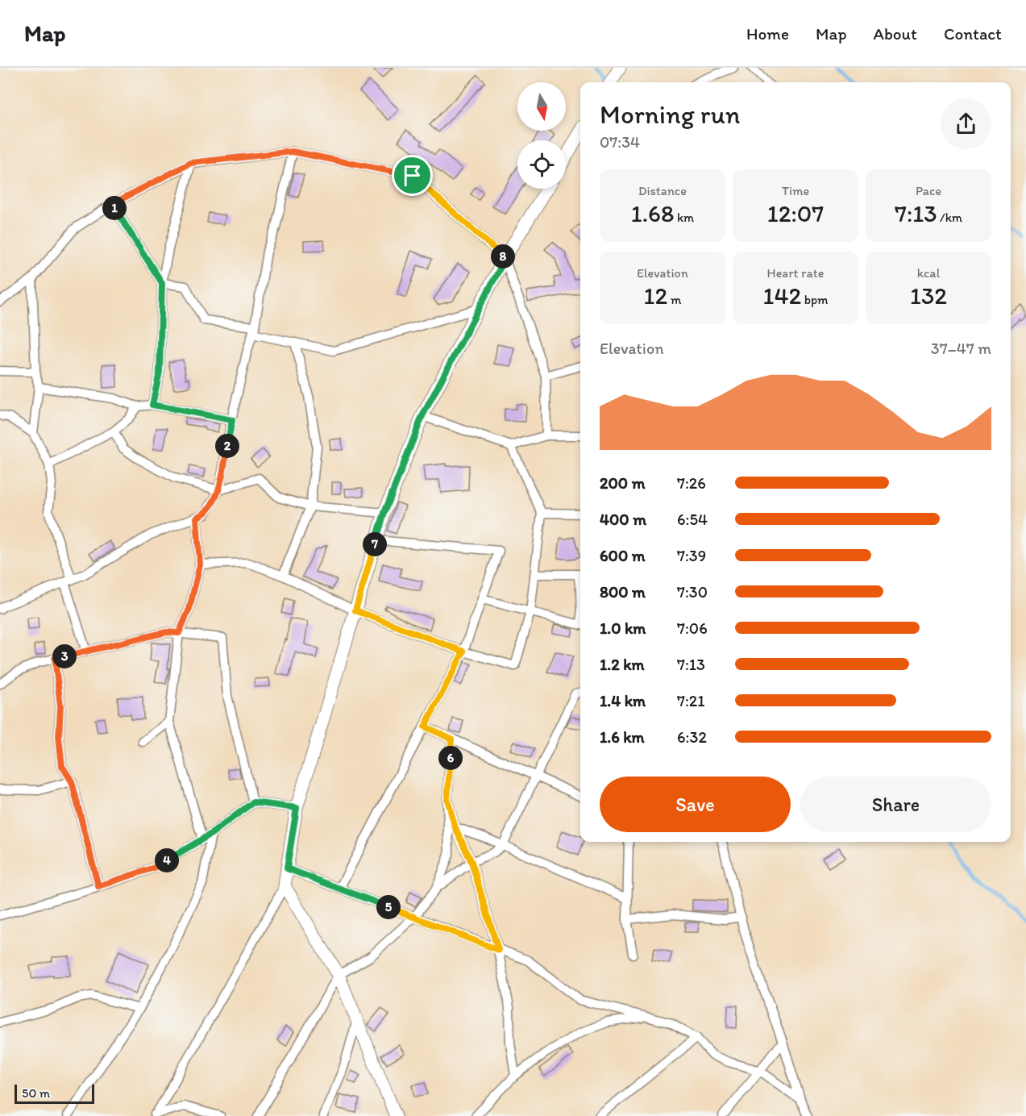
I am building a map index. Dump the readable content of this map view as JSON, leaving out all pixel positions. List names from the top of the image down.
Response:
{
  "scale_bar": "50 m",
  "north": "bottom",
  "page": {
    "header": "Map",
    "nav": [
      "Home",
      "Map",
      "About",
      "Contact"
    ],
    "heading": ["Morning run", "07:34"],
    "stats": [
      ["Distance", "1.68 km"],
      ["Time", "12:07"],
      ["Pace", "7:13 /km"],
      ["Elevation", "12 m"],
      ["Heart rate", "142 bpm"],
      ["kcal", "132"]
    ],
    "pins": [
      "1",
      "8",
      "2",
      "7",
      "3",
      "6",
      "4",
      "5"
    ],
    "chart": ["Elevation", "37–47 m"],
    "list": [
      {
        "name": "200 m",
        "note": "7:26"
      },
      {
        "name": "400 m",
        "note": "6:54"
      },
      {
        "name": "600 m",
        "note": "7:39"
      },
      {
        "name": "800 m",
        "note": "7:30"
      },
      {
        "name": "1.0 km",
        "note": "7:06"
      },
      {
        "name": "1.2 km",
        "note": "7:13"
      },
      {
        "name": "1.4 km",
        "note": "7:21"
      },
      {
        "name": "1.6 km",
        "note": "6:32"
      }
    ],
    "buttons": ["Save", "Share"],
    "scale": "50 m"
  }
}
